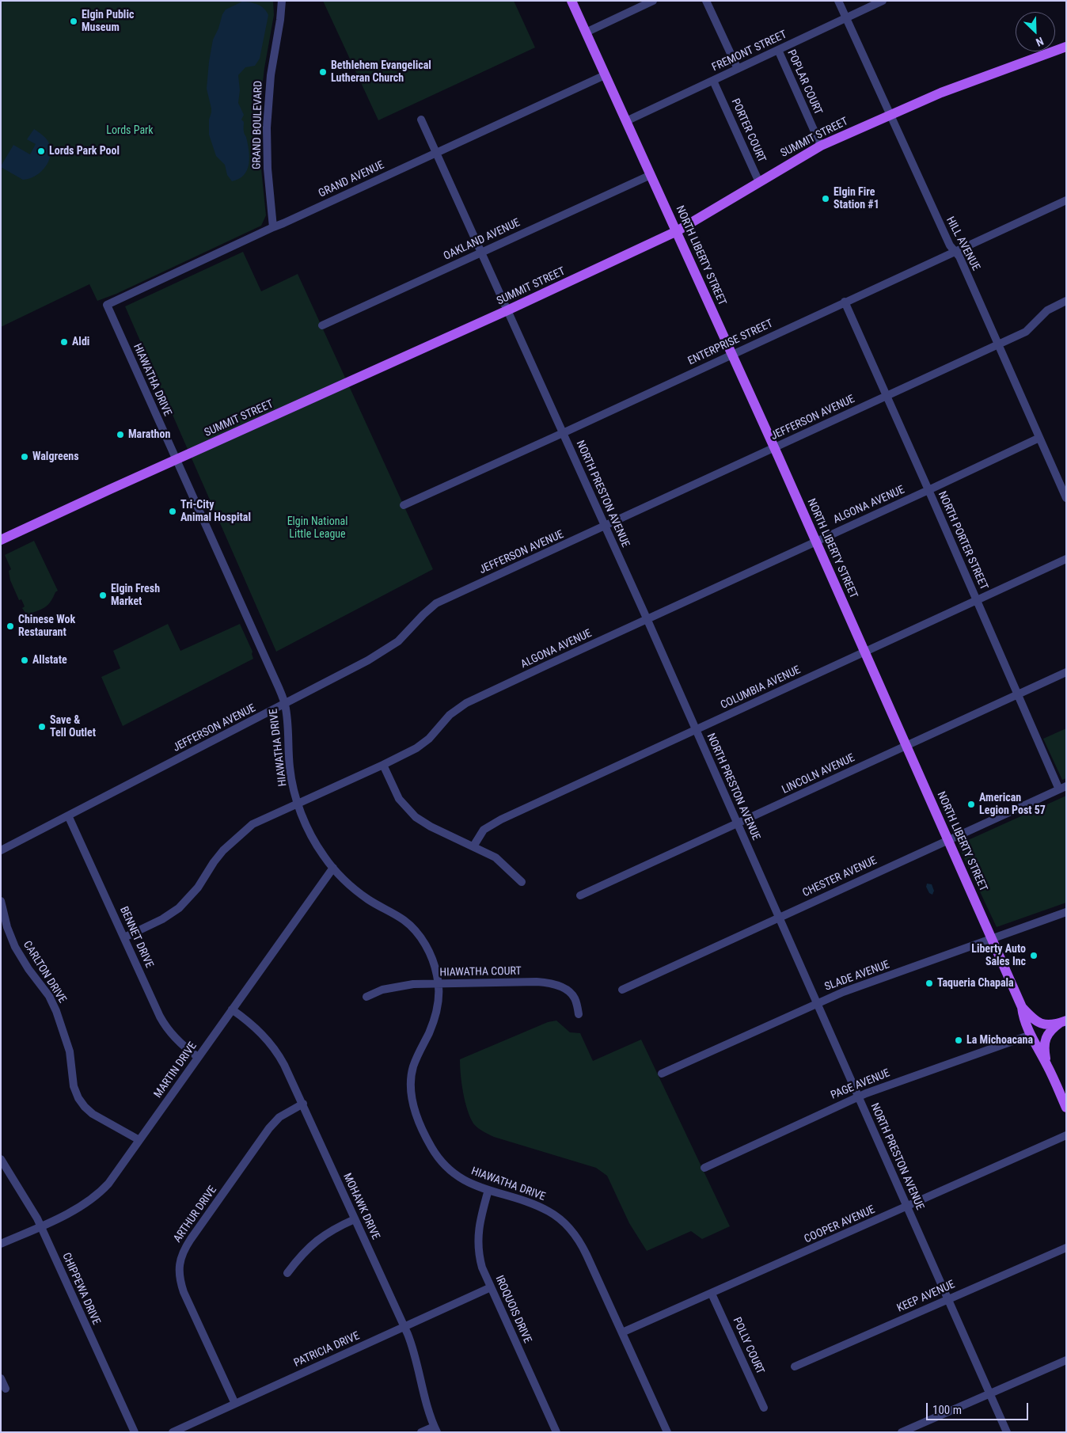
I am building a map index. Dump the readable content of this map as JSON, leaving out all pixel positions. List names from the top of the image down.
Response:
{
  "streets": {
    "main road": ["SUMMIT STREET", "NORTH LIBERTY STREET"],
    "street": [
      "FREMONT STREET",
      "POPLAR COURT",
      "GRAND BOULEVARD",
      "PORTER COURT",
      "GRAND AVENUE",
      "OAKLAND AVENUE",
      "HILL AVENUE",
      "ENTERPRISE STREET",
      "HIAWATHA DRIVE",
      "JEFFERSON AVENUE",
      "NORTH PRESTON AVENUE",
      "ALGONA AVENUE",
      "NORTH PORTER STREET",
      "COLUMBIA AVENUE",
      "LINCOLN AVENUE",
      "CHESTER AVENUE",
      "BENNET DRIVE",
      "CARLTON DRIVE",
      "HIAWATHA COURT",
      "SLADE AVENUE",
      "MARTIN DRIVE",
      "PAGE AVENUE",
      "MOHAWK DRIVE",
      "ARTHUR DRIVE",
      "COOPER AVENUE",
      "CHIPPEWA DRIVE",
      "KEEP AVENUE",
      "IROQUOIS DRIVE",
      "POLLY COURT",
      "PATRICIA DRIVE"
    ]
  },
  "crossings": [
    ["FREMONT STREET", "POPLAR COURT"],
    ["FREMONT STREET", "PORTER COURT"],
    ["FREMONT STREET", "HILL AVENUE"],
    ["FREMONT STREET", "NORTH LIBERTY STREET"],
    ["POPLAR COURT", "SUMMIT STREET"],
    ["GRAND BOULEVARD", "GRAND AVENUE"],
    ["PORTER COURT", "SUMMIT STREET"],
    ["SUMMIT STREET", "HILL AVENUE"],
    ["SUMMIT STREET", "NORTH LIBERTY STREET"],
    ["SUMMIT STREET", "HIAWATHA DRIVE"],
    ["SUMMIT STREET", "NORTH PRESTON AVENUE"],
    ["GRAND AVENUE", "NORTH LIBERTY STREET"],
    ["GRAND AVENUE", "HIAWATHA DRIVE"],
    ["GRAND AVENUE", "NORTH PRESTON AVENUE"],
    ["OAKLAND AVENUE", "NORTH LIBERTY STREET"],
    ["OAKLAND AVENUE", "NORTH PRESTON AVENUE"],
    ["HILL AVENUE", "ENTERPRISE STREET"],
    ["HILL AVENUE", "JEFFERSON AVENUE"],
    ["HILL AVENUE", "ALGONA AVENUE"],
    ["NORTH LIBERTY STREET", "ENTERPRISE STREET"],
    ["NORTH LIBERTY STREET", "JEFFERSON AVENUE"],
    ["NORTH LIBERTY STREET", "ALGONA AVENUE"],
    ["NORTH LIBERTY STREET", "COLUMBIA AVENUE"],
    ["NORTH LIBERTY STREET", "LINCOLN AVENUE"],
    ["NORTH LIBERTY STREET", "CHESTER AVENUE"],
    ["NORTH LIBERTY STREET", "SLADE AVENUE"],
    ["NORTH LIBERTY STREET", "PAGE AVENUE"],
    ["ENTERPRISE STREET", "NORTH PRESTON AVENUE"],
    ["ENTERPRISE STREET", "NORTH PORTER STREET"],
    ["HIAWATHA DRIVE", "JEFFERSON AVENUE"],
    ["HIAWATHA DRIVE", "ALGONA AVENUE"],
    ["HIAWATHA DRIVE", "HIAWATHA COURT"],
    ["HIAWATHA DRIVE", "MARTIN DRIVE"],
    ["HIAWATHA DRIVE", "COOPER AVENUE"],
    ["HIAWATHA DRIVE", "IROQUOIS DRIVE"],
    ["JEFFERSON AVENUE", "NORTH PRESTON AVENUE"],
    ["JEFFERSON AVENUE", "NORTH PORTER STREET"],
    ["JEFFERSON AVENUE", "BENNET DRIVE"],
    ["NORTH PRESTON AVENUE", "ALGONA AVENUE"],
    ["NORTH PRESTON AVENUE", "COLUMBIA AVENUE"],
    ["NORTH PRESTON AVENUE", "LINCOLN AVENUE"],
    ["NORTH PRESTON AVENUE", "CHESTER AVENUE"],
    ["NORTH PRESTON AVENUE", "SLADE AVENUE"],
    ["NORTH PRESTON AVENUE", "PAGE AVENUE"],
    ["NORTH PRESTON AVENUE", "COOPER AVENUE"],
    ["NORTH PRESTON AVENUE", "KEEP AVENUE"],
    ["ALGONA AVENUE", "NORTH PORTER STREET"],
    ["ALGONA AVENUE", "BENNET DRIVE"],
    ["NORTH PORTER STREET", "COLUMBIA AVENUE"],
    ["NORTH PORTER STREET", "LINCOLN AVENUE"],
    ["NORTH PORTER STREET", "CHESTER AVENUE"],
    ["BENNET DRIVE", "MARTIN DRIVE"],
    ["CARLTON DRIVE", "MARTIN DRIVE"],
    ["MARTIN DRIVE", "MOHAWK DRIVE"],
    ["MARTIN DRIVE", "CHIPPEWA DRIVE"],
    ["MOHAWK DRIVE", "ARTHUR DRIVE"],
    ["MOHAWK DRIVE", "PATRICIA DRIVE"],
    ["ARTHUR DRIVE", "PATRICIA DRIVE"],
    ["COOPER AVENUE", "POLLY COURT"],
    ["IROQUOIS DRIVE", "PATRICIA DRIVE"]
  ],
  "parks": ["Lords Park", "Elgin National Little League"],
  "places": [
    "Elgin Public Museum",
    "Bethlehem Evangelical Lutheran Church",
    "Lords Park Pool",
    "Elgin Fire Station #1",
    "Aldi",
    "Marathon",
    "Walgreens",
    "Tri-City Animal Hospital",
    "Elgin Fresh Market",
    "Chinese Wok Restaurant",
    "Allstate",
    "Save & Tell Outlet",
    "American Legion Post 57",
    "Liberty Auto Sales Inc",
    "Taqueria Chapala",
    "La Michoacana"
  ],
  "scale_bar": "100 m",
  "north": "bottom right"
}
